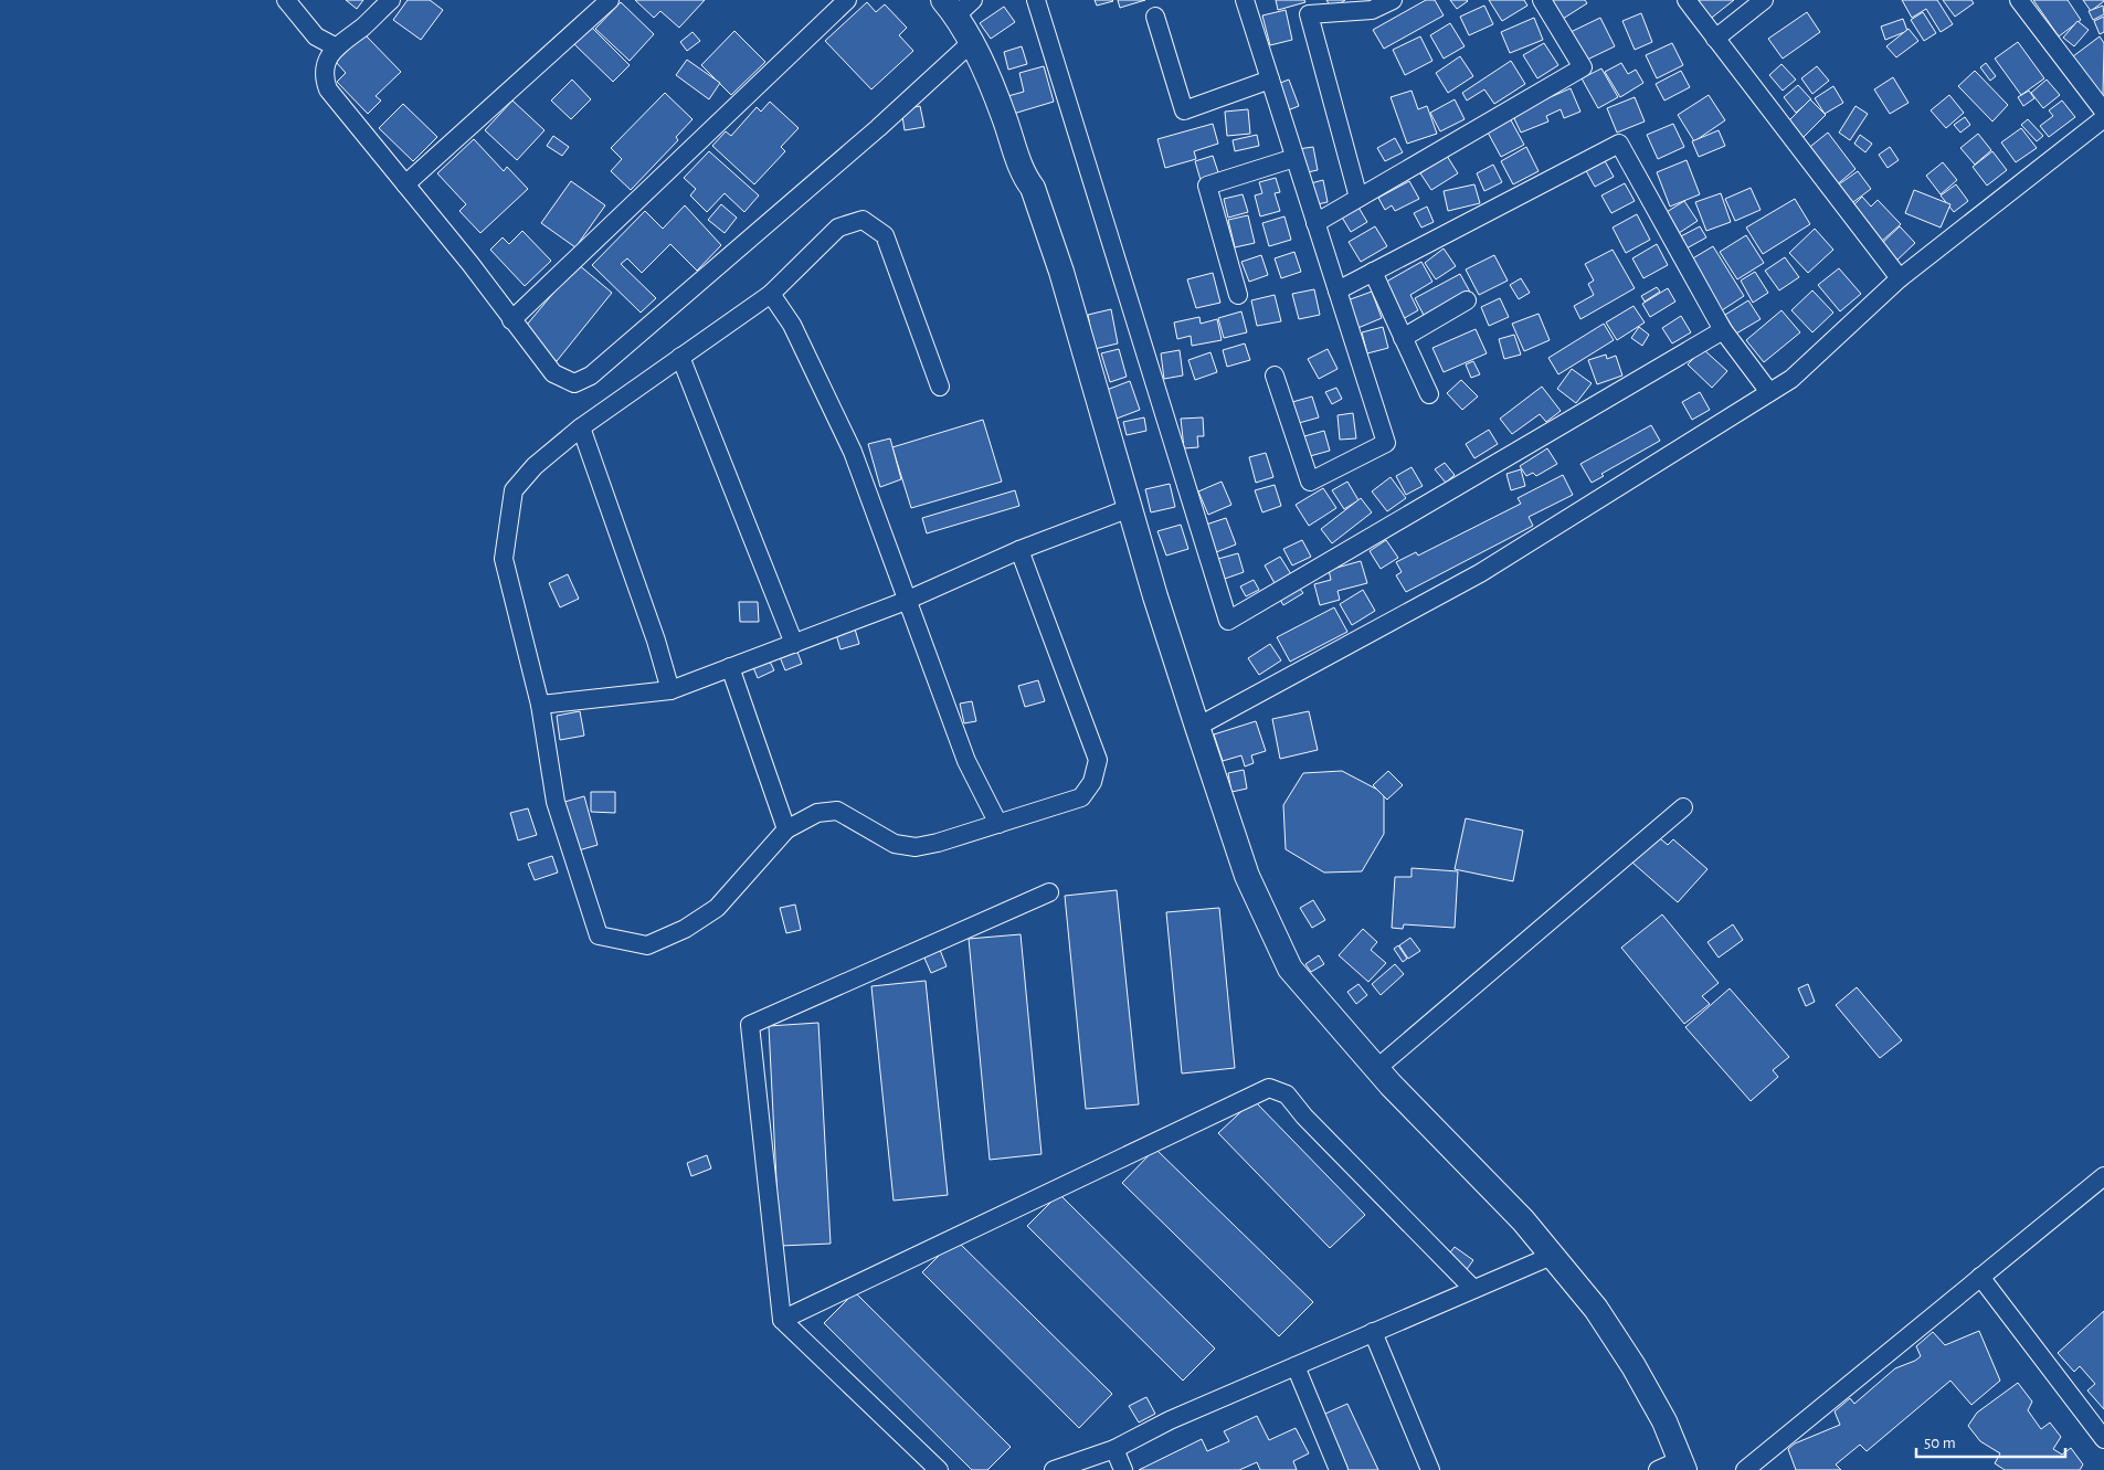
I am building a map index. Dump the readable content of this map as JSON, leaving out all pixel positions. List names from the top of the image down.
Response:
{
  "scale_bar": "50 m"
}
